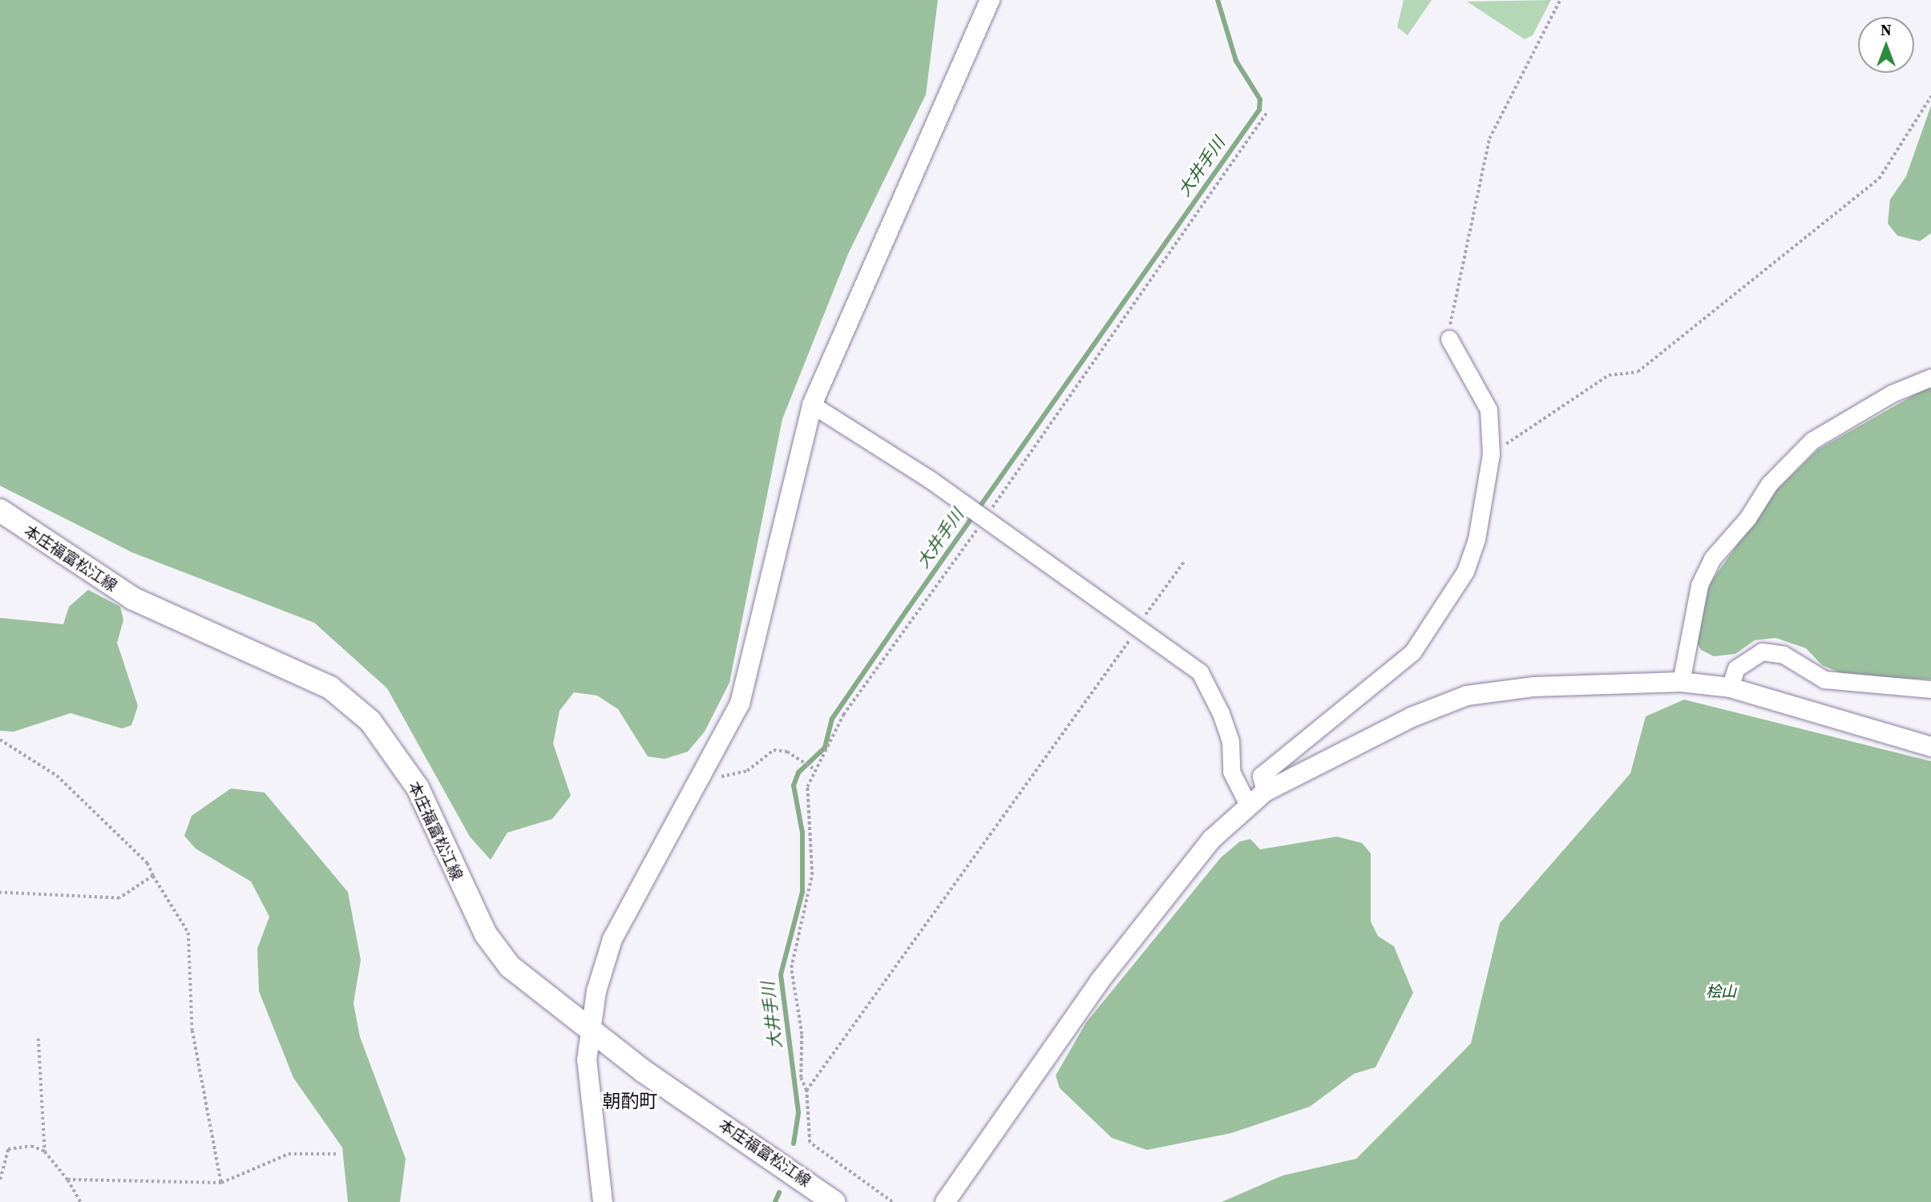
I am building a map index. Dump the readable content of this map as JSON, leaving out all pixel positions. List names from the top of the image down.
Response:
{
  "streets": {
    "main road": ["本庄福富松江線"]
  },
  "districts": ["朝酌町"],
  "water": ["大井手川"],
  "parks": ["桧山"],
  "north": "top"
}
